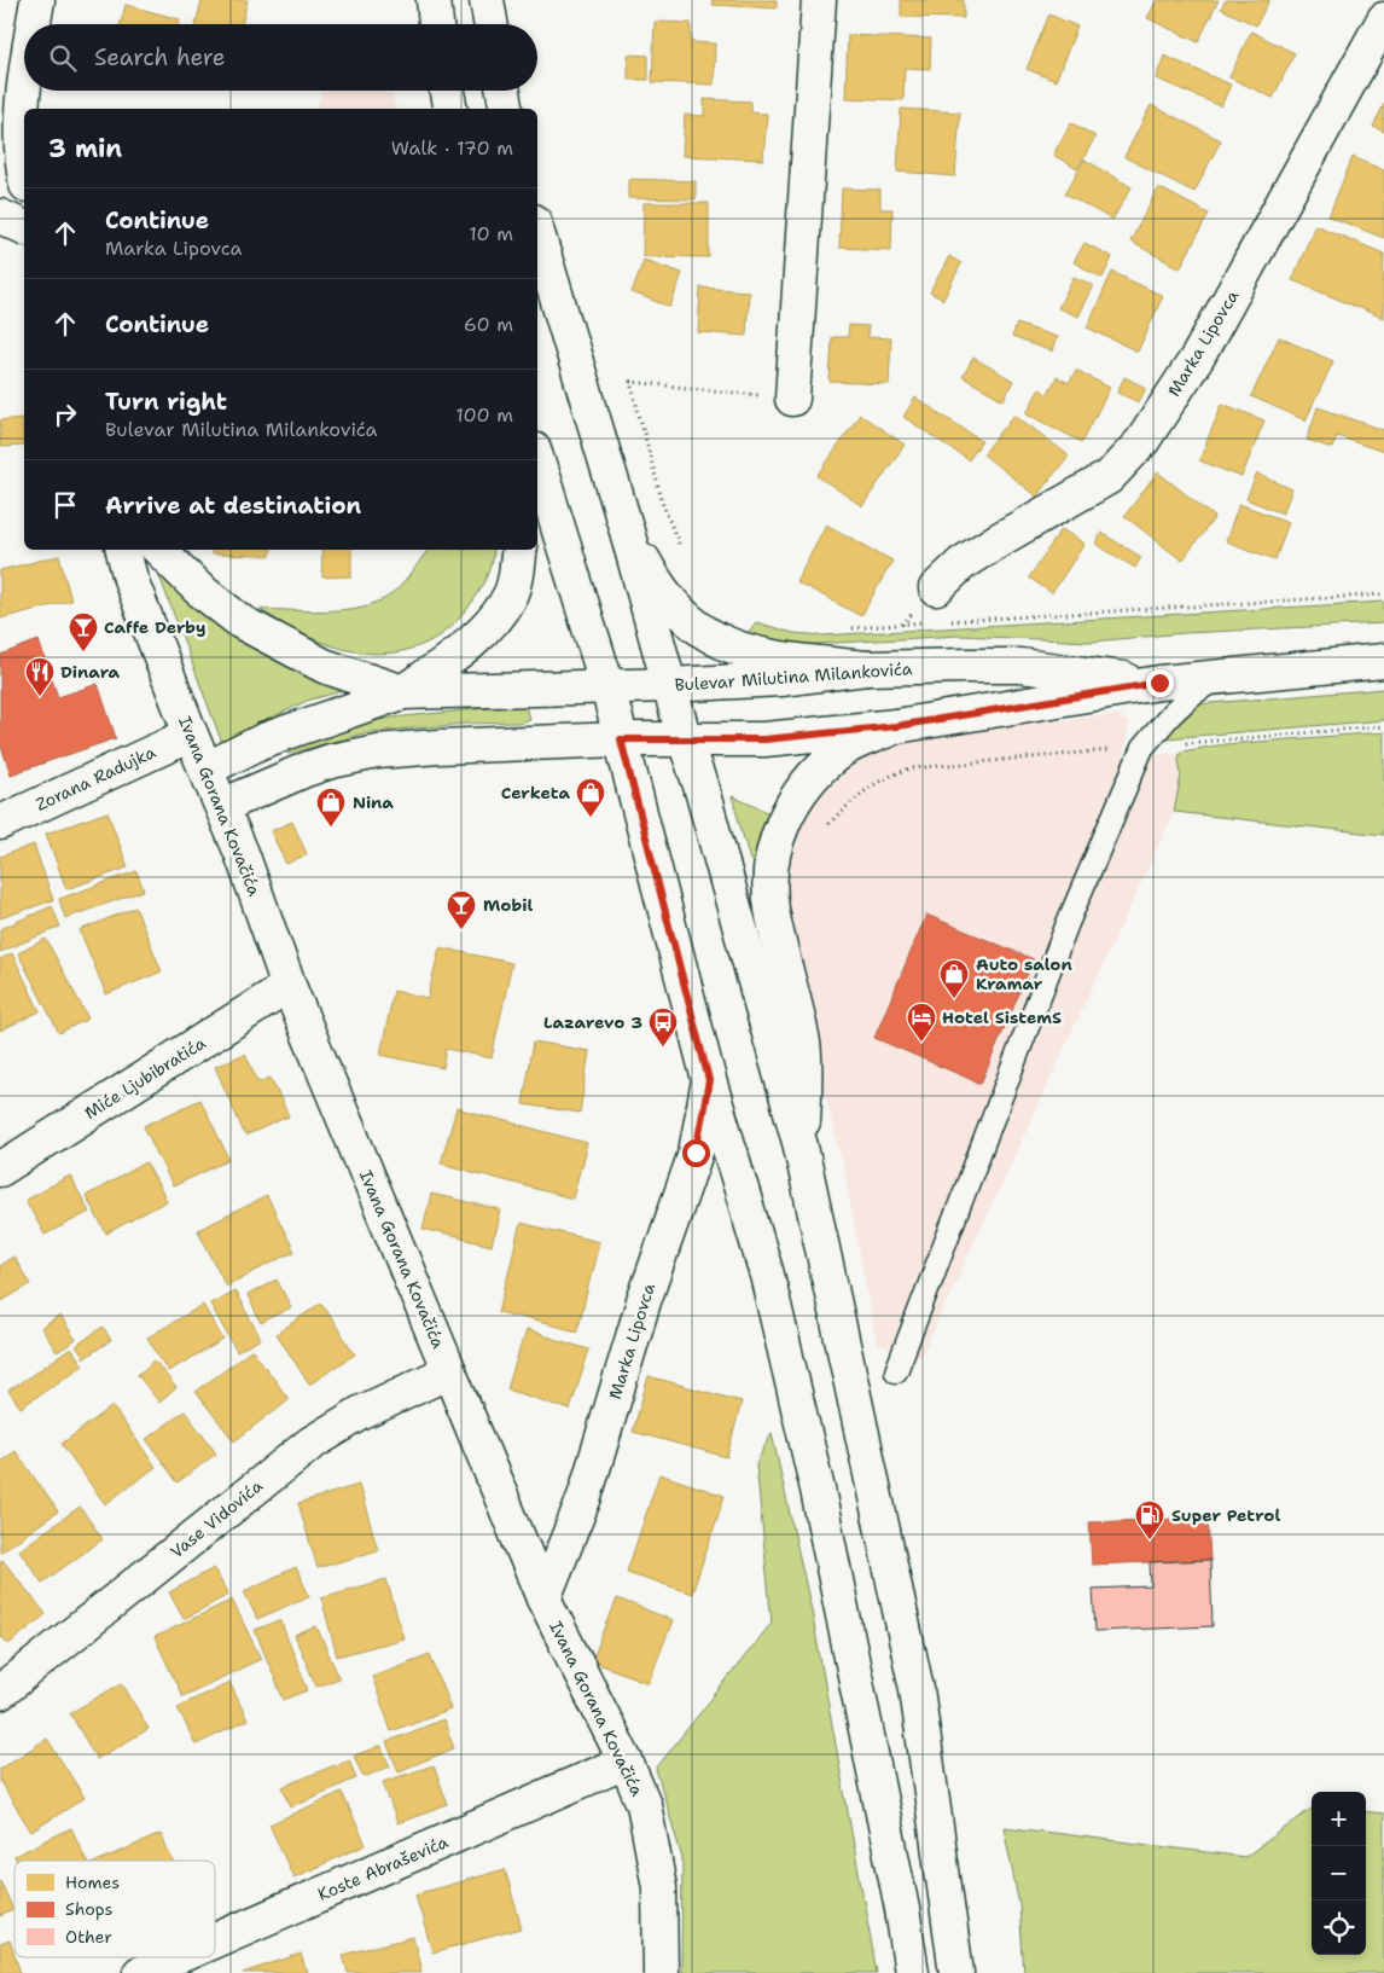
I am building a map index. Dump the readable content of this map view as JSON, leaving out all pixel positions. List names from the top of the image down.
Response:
{
  "streets": {
    "street": [
      "Marka Lipovca",
      "Bulevar Milutina Milankovića",
      "Zorana Radujka",
      "Ivana Gorana Kovačića",
      "Miće Ljubibratića",
      "Vase Vidovića",
      "Koste Abraševića"
    ]
  },
  "crossings": [
    ["Marka Lipovca", "Ivana Gorana Kovačića"],
    ["Bulevar Milutina Milankovića", "Ivana Gorana Kovačića"],
    ["Zorana Radujka", "Ivana Gorana Kovačića"],
    ["Ivana Gorana Kovačića", "Miće Ljubibratića"],
    ["Ivana Gorana Kovačića", "Vase Vidovića"],
    ["Ivana Gorana Kovačića", "Koste Abraševića"]
  ],
  "places": {
    "bar": ["Caffe Derby", "Mobil"],
    "restaurant": ["Dinara"],
    "shop": ["Cerketa", "Nina", "Auto salon Kramar"],
    "hotel": ["Hotel SistemS"],
    "bus stop": ["Lazarevo 3"],
    "fuel station": ["Super Petrol"]
  },
  "legend": ["Homes", "Shops", "Other"],
  "page": {
    "search": "Search here",
    "heading": ["3 min", "Walk · 170 m"],
    "list": [
      ["Continue", "Marka Lipovca", "10 m"],
      ["Continue", "60 m"],
      ["Turn right", "Bulevar Milutina Milankovića", "100 m"],
      "Arrive at destination"
    ],
    "map_buttons": ["+", "−"]
  }
}
